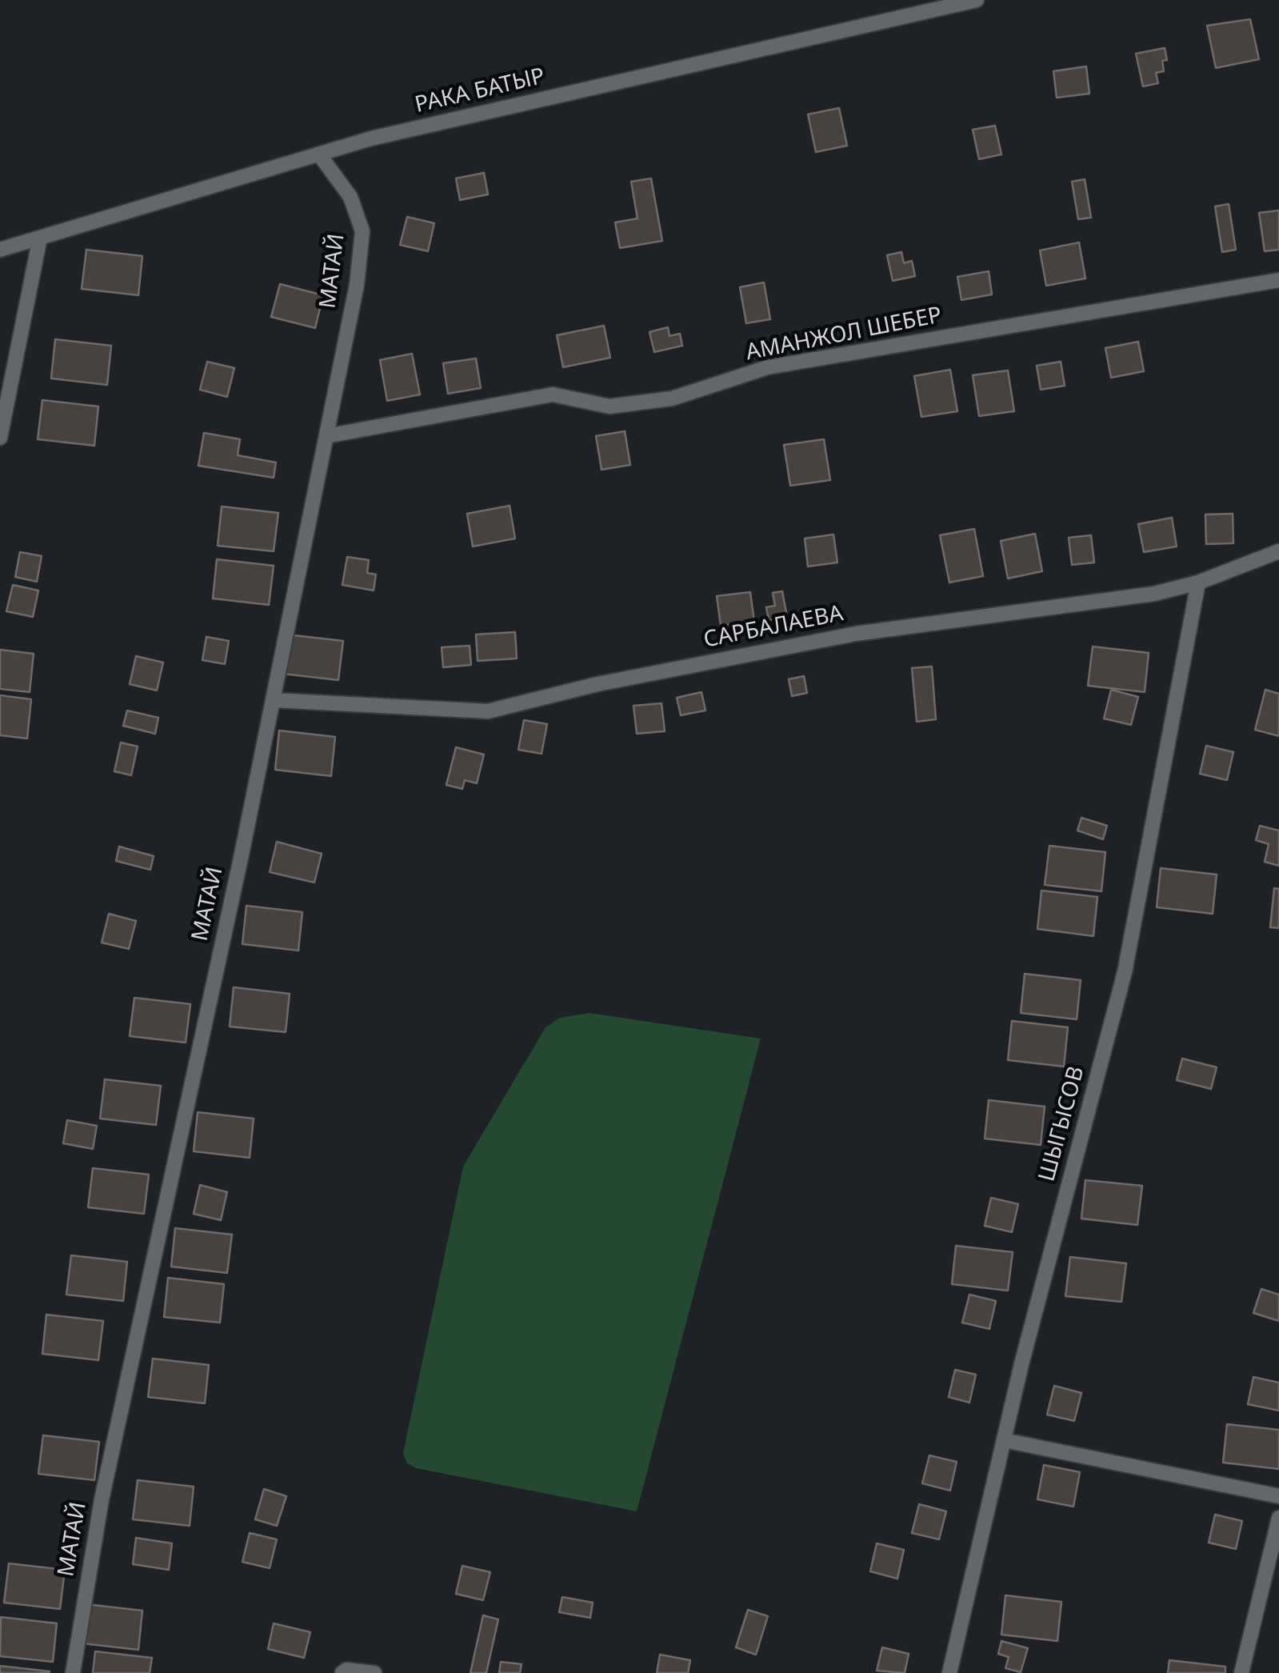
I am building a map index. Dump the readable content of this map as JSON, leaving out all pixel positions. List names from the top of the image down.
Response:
{
  "streets": {
    "street": [
      "РАКА БАТЫР",
      "МАТАЙ",
      "АМАНЖОЛ ШЕБЕР",
      "САРБАЛАЕВА",
      "ШЫГЫСОВ"
    ]
  },
  "crossings": [
    ["РАКА БАТЫР", "МАТАЙ"],
    ["МАТАЙ", "АМАНЖОЛ ШЕБЕР"],
    ["МАТАЙ", "САРБАЛАЕВА"],
    ["САРБАЛАЕВА", "ШЫГЫСОВ"]
  ]
}
